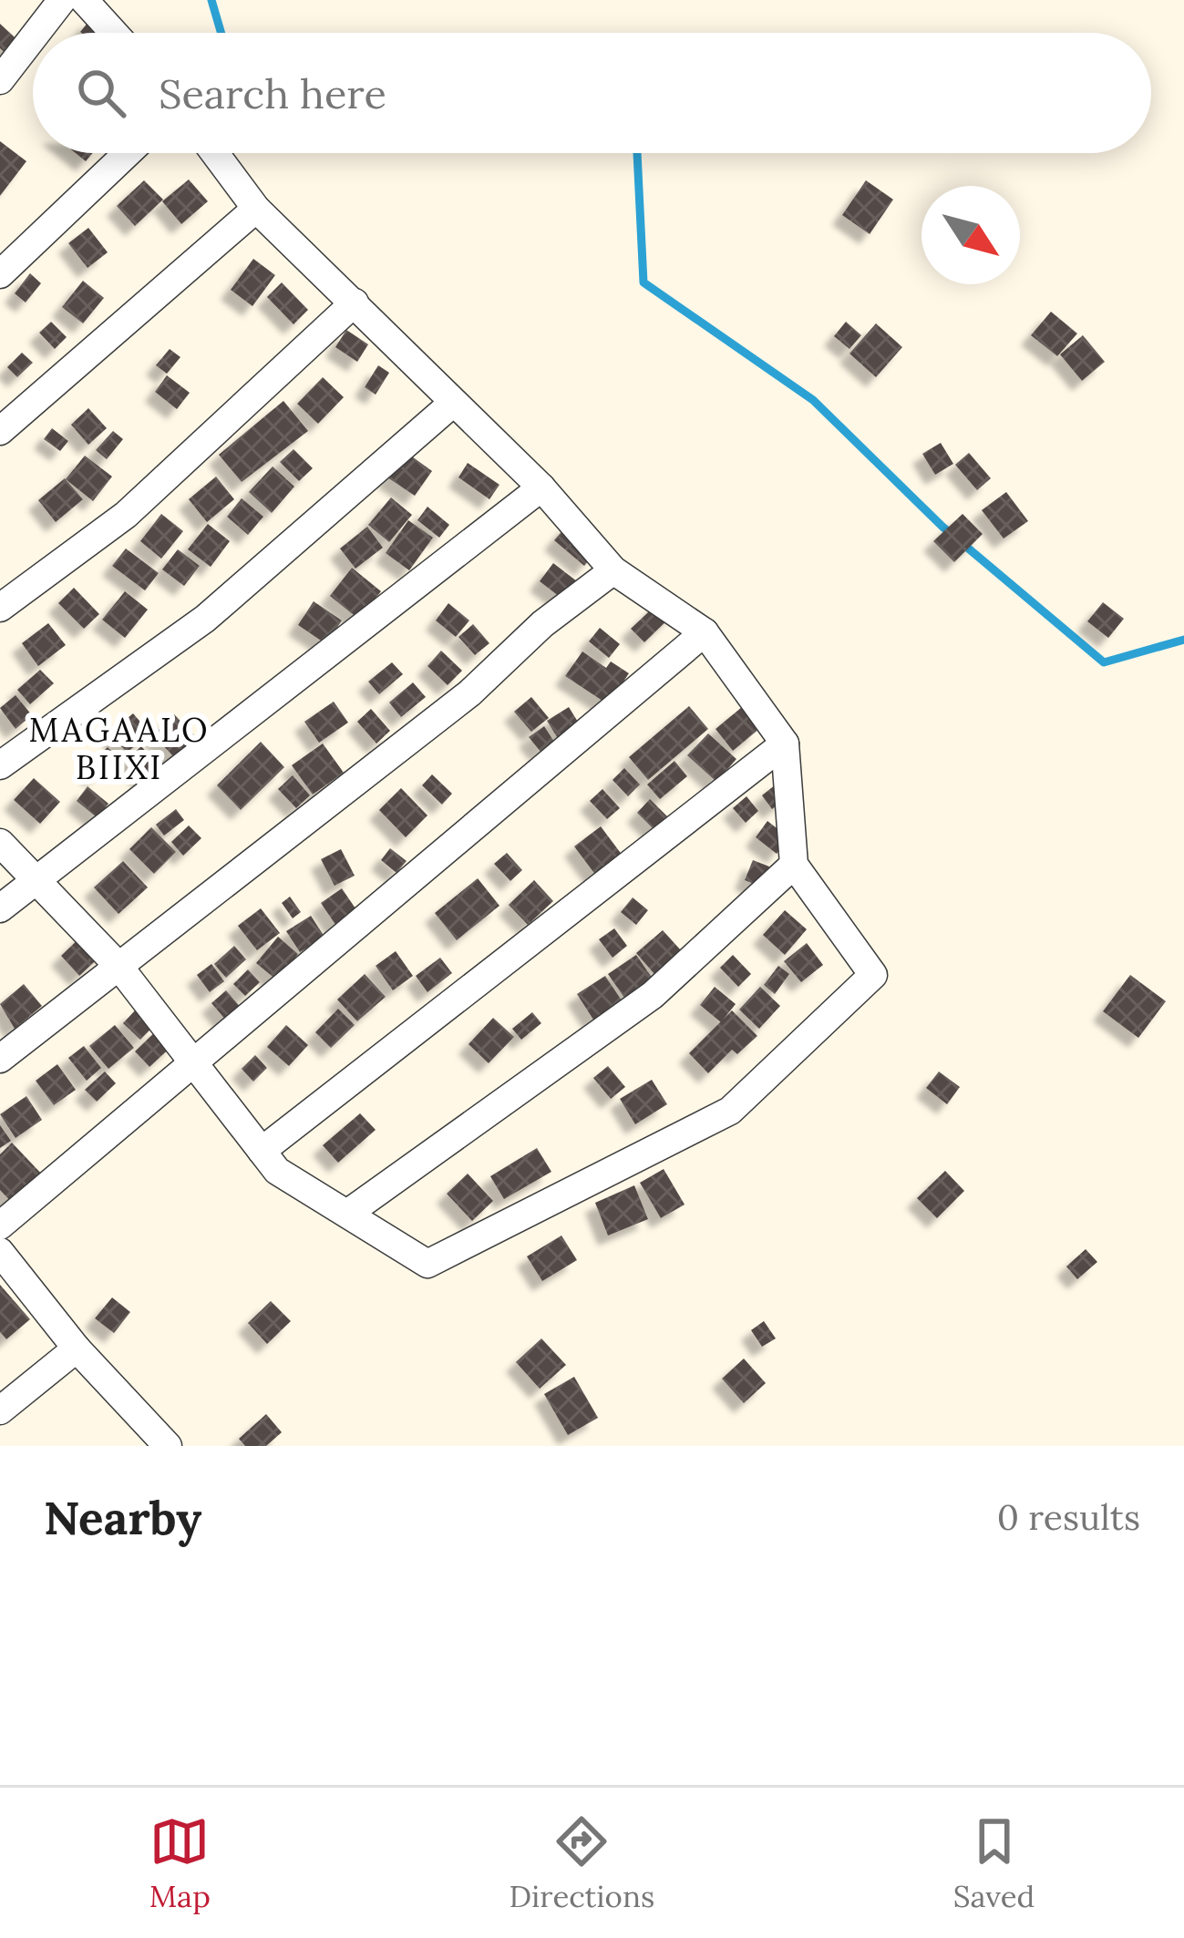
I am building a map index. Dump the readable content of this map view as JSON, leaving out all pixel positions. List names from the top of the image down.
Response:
{
  "districts": ["MAGAALO BIIXI"],
  "north": "bottom right",
  "page": {
    "search": "Search here",
    "heading": ["Nearby", "0 results"],
    "nav": ["Map", "Directions", "Saved"]
  }
}
